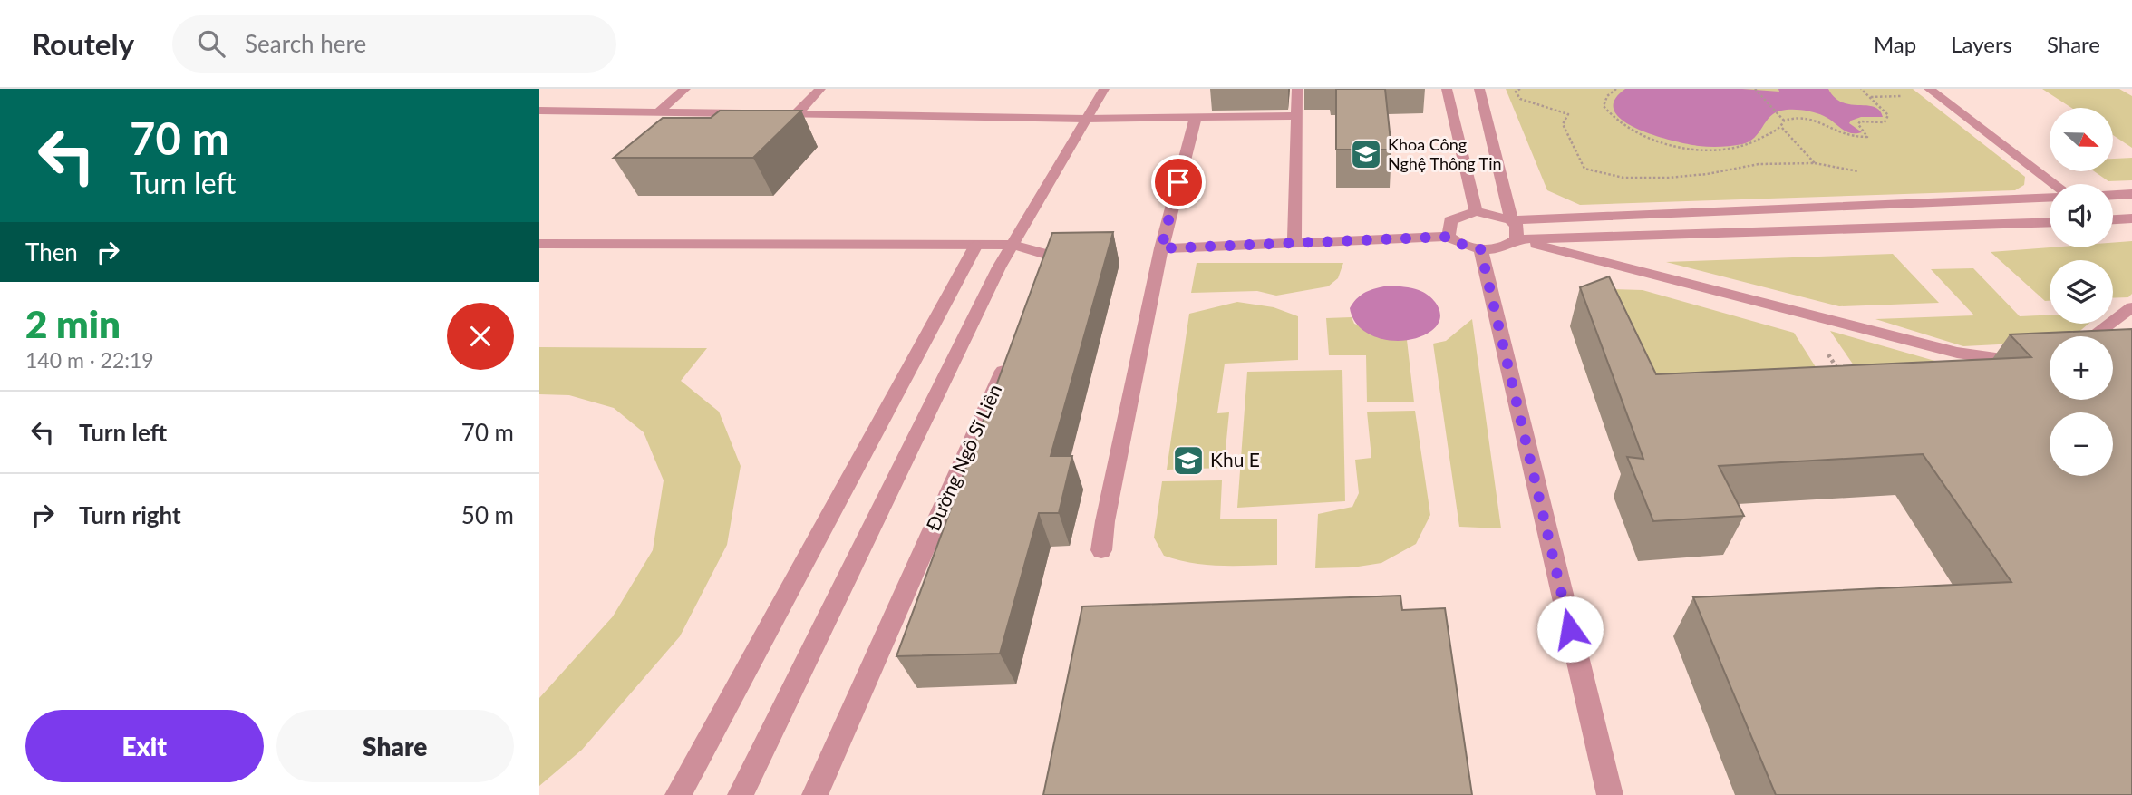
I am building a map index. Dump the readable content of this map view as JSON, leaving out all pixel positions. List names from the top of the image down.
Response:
{
  "streets": {
    "street": ["Đường Ngô Sĩ Liên"]
  },
  "places": {
    "school or university": ["Khoa Công Nghệ Thông Tin", "Khu E"]
  },
  "north": "right",
  "page": {
    "header": "Routely",
    "search": "Search here",
    "nav": ["Map", "Layers", "Share"],
    "turn": ["70 m", "Turn left"],
    "map_buttons": ["+", "−"],
    "then": "Then",
    "heading": ["2 min", "140 m · 22:19"],
    "list": [
      {
        "name": "Turn left",
        "value": "70 m"
      },
      {
        "name": "Turn right",
        "value": "50 m"
      }
    ],
    "buttons": ["Exit", "Share"]
  }
}
